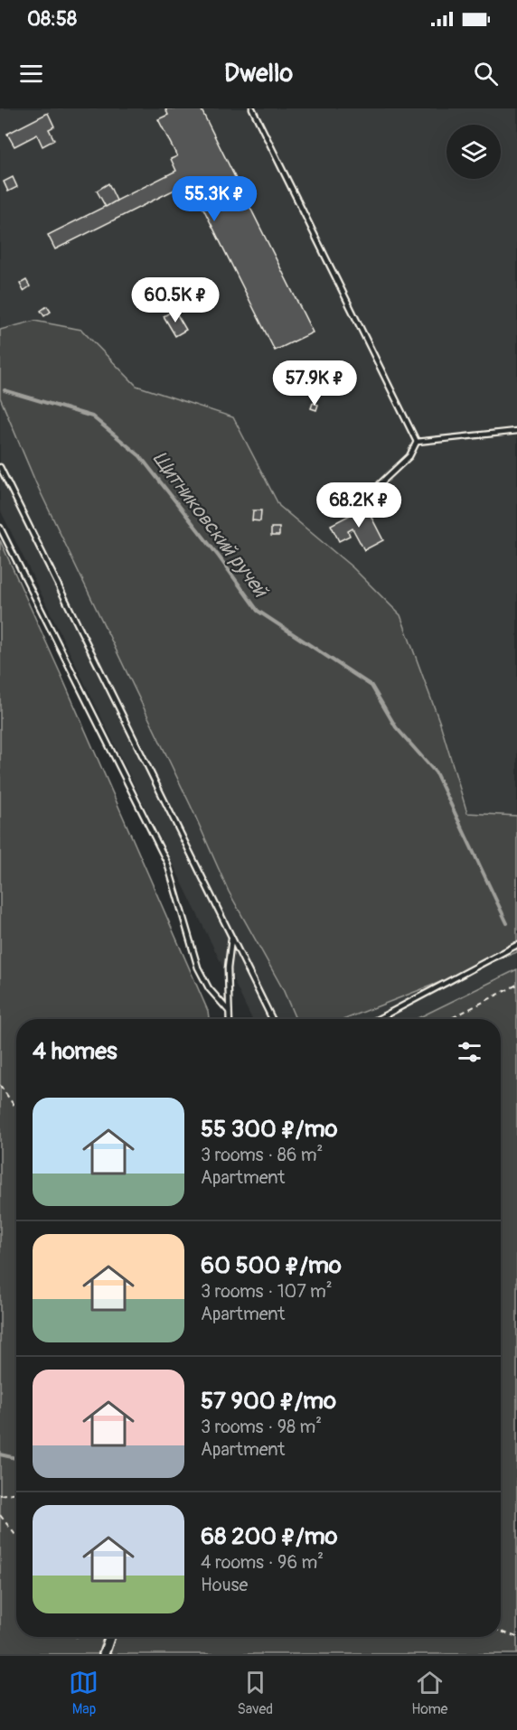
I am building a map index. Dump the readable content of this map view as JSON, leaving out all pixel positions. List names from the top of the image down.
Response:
{
  "water": ["Щитниковский ручей"],
  "page": {
    "status": "08:58",
    "header": "Dwello",
    "price": [
      "55.3K ₽",
      "60.5K ₽",
      "57.9K ₽",
      "68.2K ₽"
    ],
    "heading": "4 homes",
    "list": [
      {
        "name": "55 300 ₽/mo",
        "note": "3 rooms · 86 m² · Apartment"
      },
      {
        "name": "60 500 ₽/mo",
        "note": "3 rooms · 107 m² · Apartment"
      },
      {
        "name": "57 900 ₽/mo",
        "note": "3 rooms · 98 m² · Apartment"
      },
      {
        "name": "68 200 ₽/mo",
        "note": "4 rooms · 96 m² · House"
      }
    ],
    "tabs": ["Map", "Saved", "Home"]
  }
}
